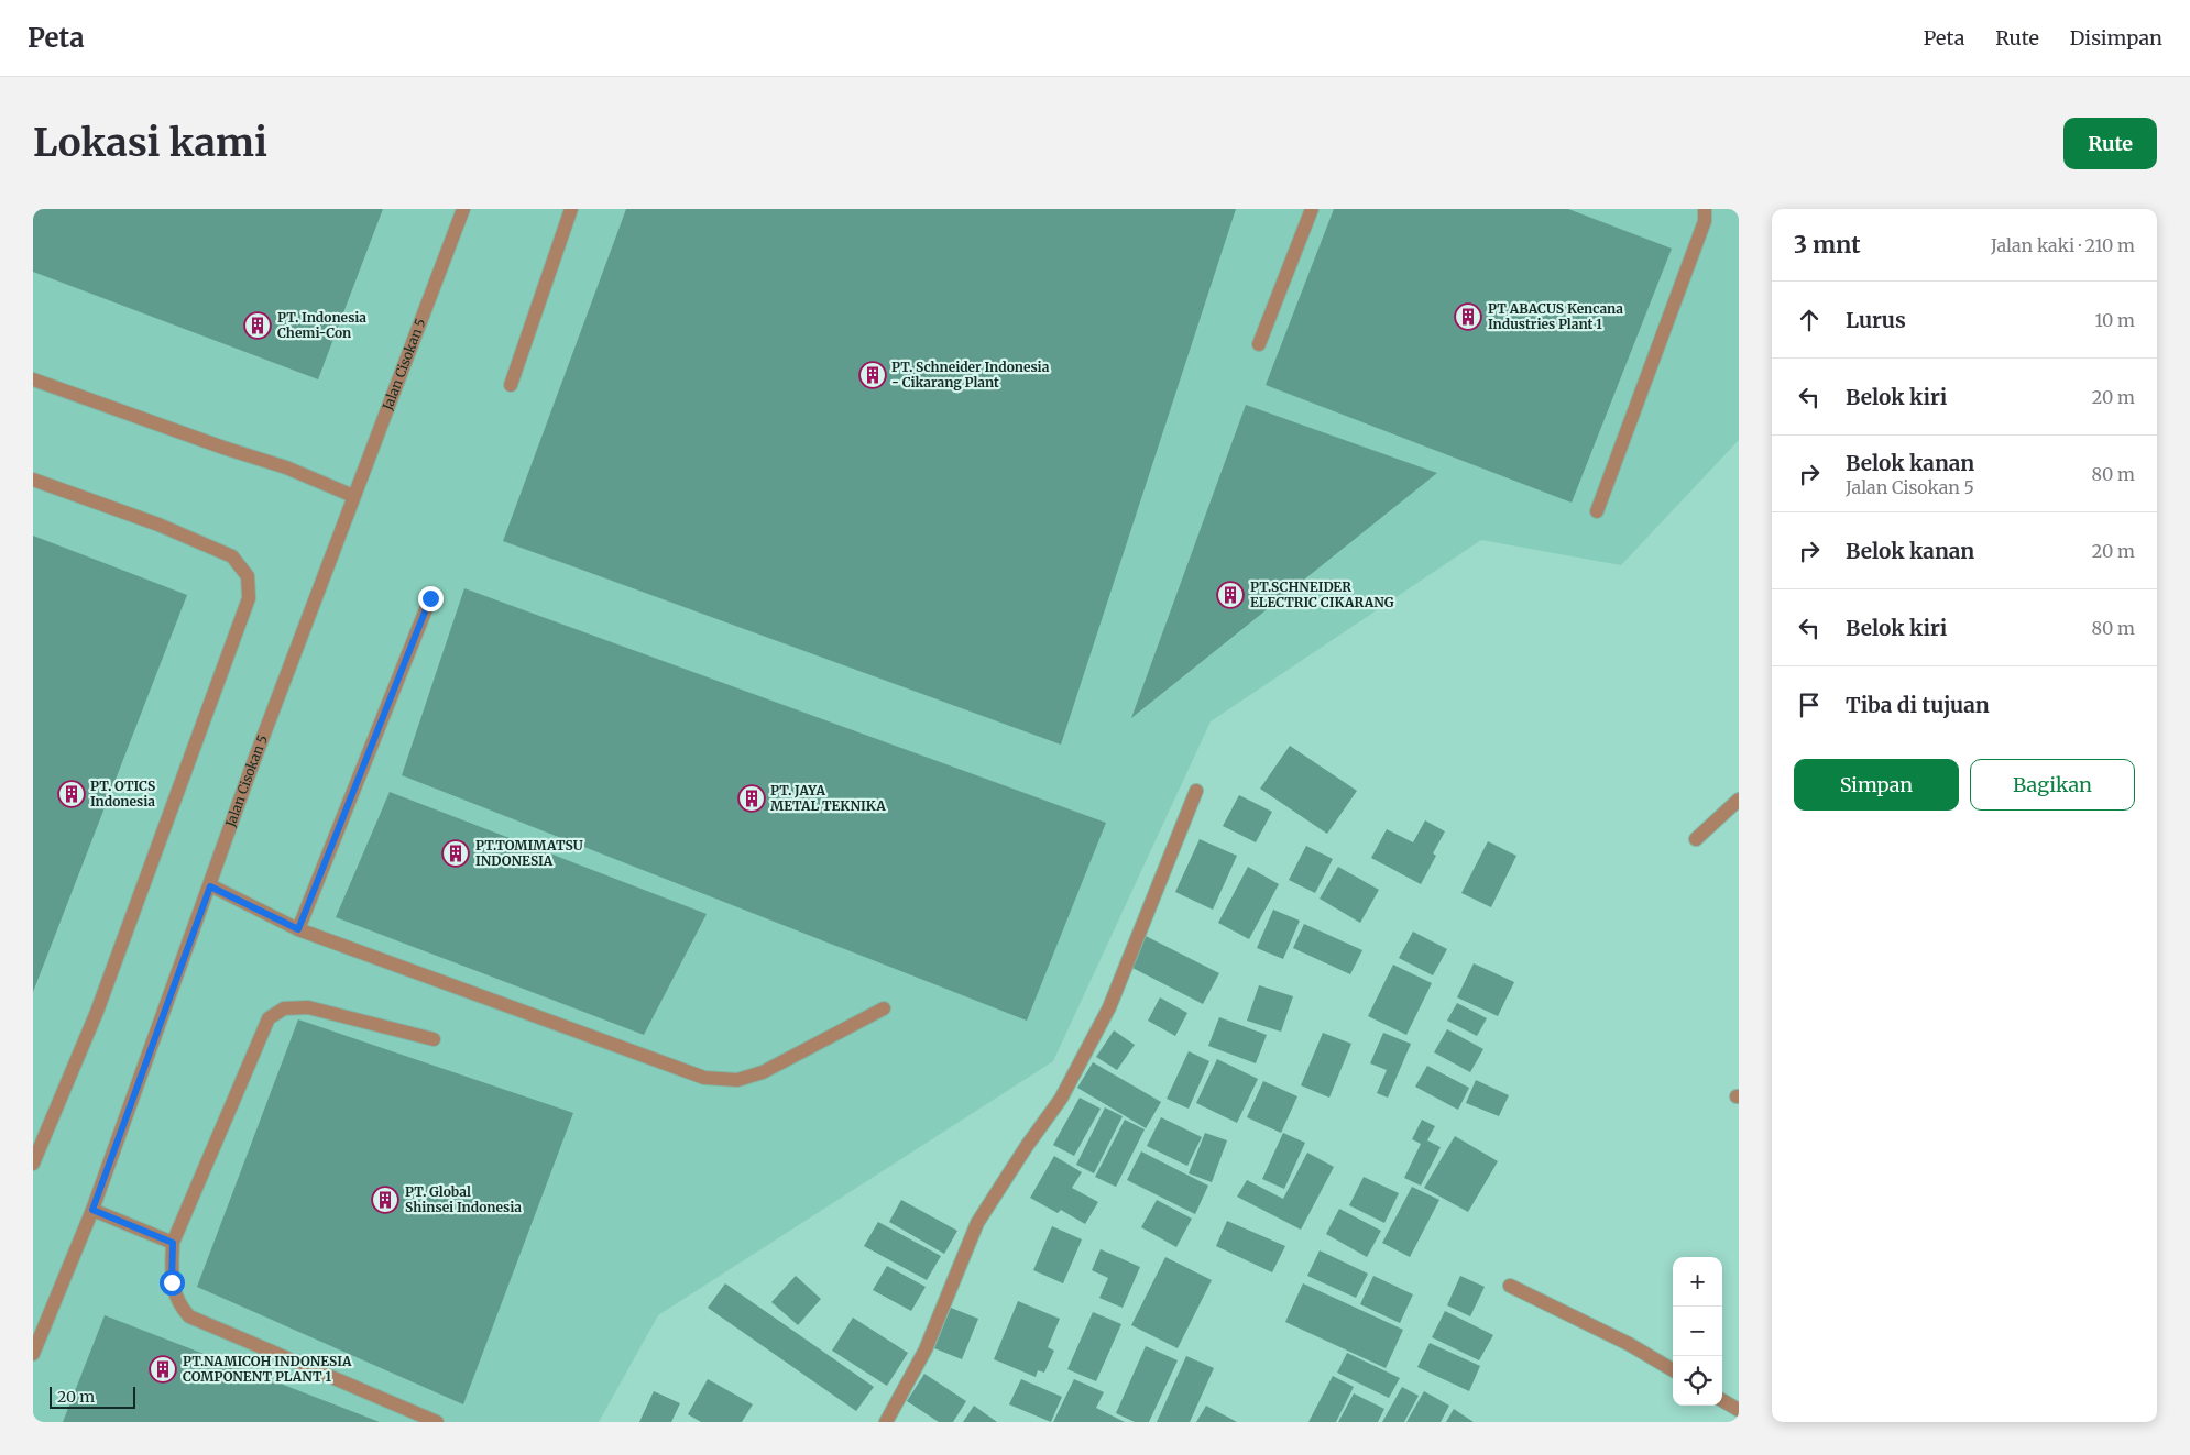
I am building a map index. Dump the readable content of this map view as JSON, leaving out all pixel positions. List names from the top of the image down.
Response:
{
  "streets": {
    "street": ["Jalan Cisokan 5"]
  },
  "places": {
    "building": [
      "PT ABACUS Kencana Industries Plant 1",
      "PT. Indonesia Chemi-Con",
      "PT. Schneider Indonesia - Cikarang Plant",
      "PT.SCHNEIDER ELECTRIC CIKARANG",
      "PT. OTICS Indonesia",
      "PT. JAYA METAL TEKNIKA",
      "PT.TOMIMATSU INDONESIA",
      "PT. Global Shinsei Indonesia",
      "PT.NAMICOH INDONESIA COMPONENT PLANT 1"
    ]
  },
  "scale_bar": "20 m",
  "page": {
    "header": "Peta",
    "nav": ["Peta", "Rute", "Disimpan"],
    "buttons": [
      "Rute",
      ["Simpan", "Bagikan"]
    ],
    "title": "Lokasi kami",
    "heading": ["3 mnt", "Jalan kaki · 210 m"],
    "list": [
      ["Lurus", "10 m"],
      ["Belok kiri", "20 m"],
      ["Belok kanan", "Jalan Cisokan 5", "80 m"],
      ["Belok kanan", "20 m"],
      ["Belok kiri", "80 m"],
      "Tiba di tujuan"
    ],
    "map_buttons": ["+", "−"],
    "scale": "20 m"
  }
}
